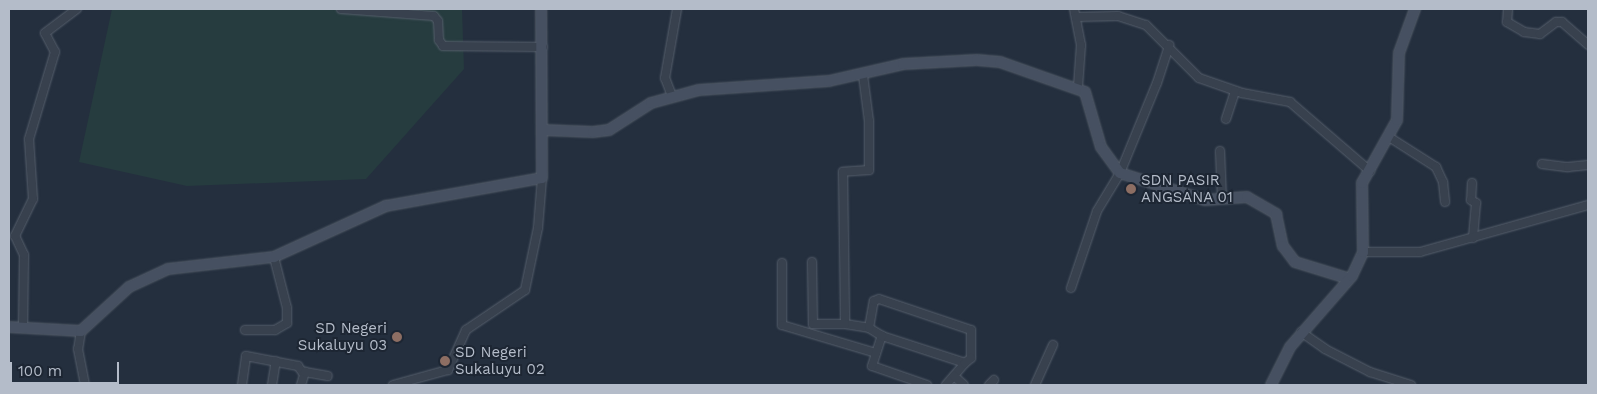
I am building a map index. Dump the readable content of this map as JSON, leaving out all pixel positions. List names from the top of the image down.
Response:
{
  "places": ["SDN PASIR ANGSANA 01", "SD Negeri Sukaluyu 03", "SD Negeri Sukaluyu 02"],
  "scale_bar": "100 m"
}
